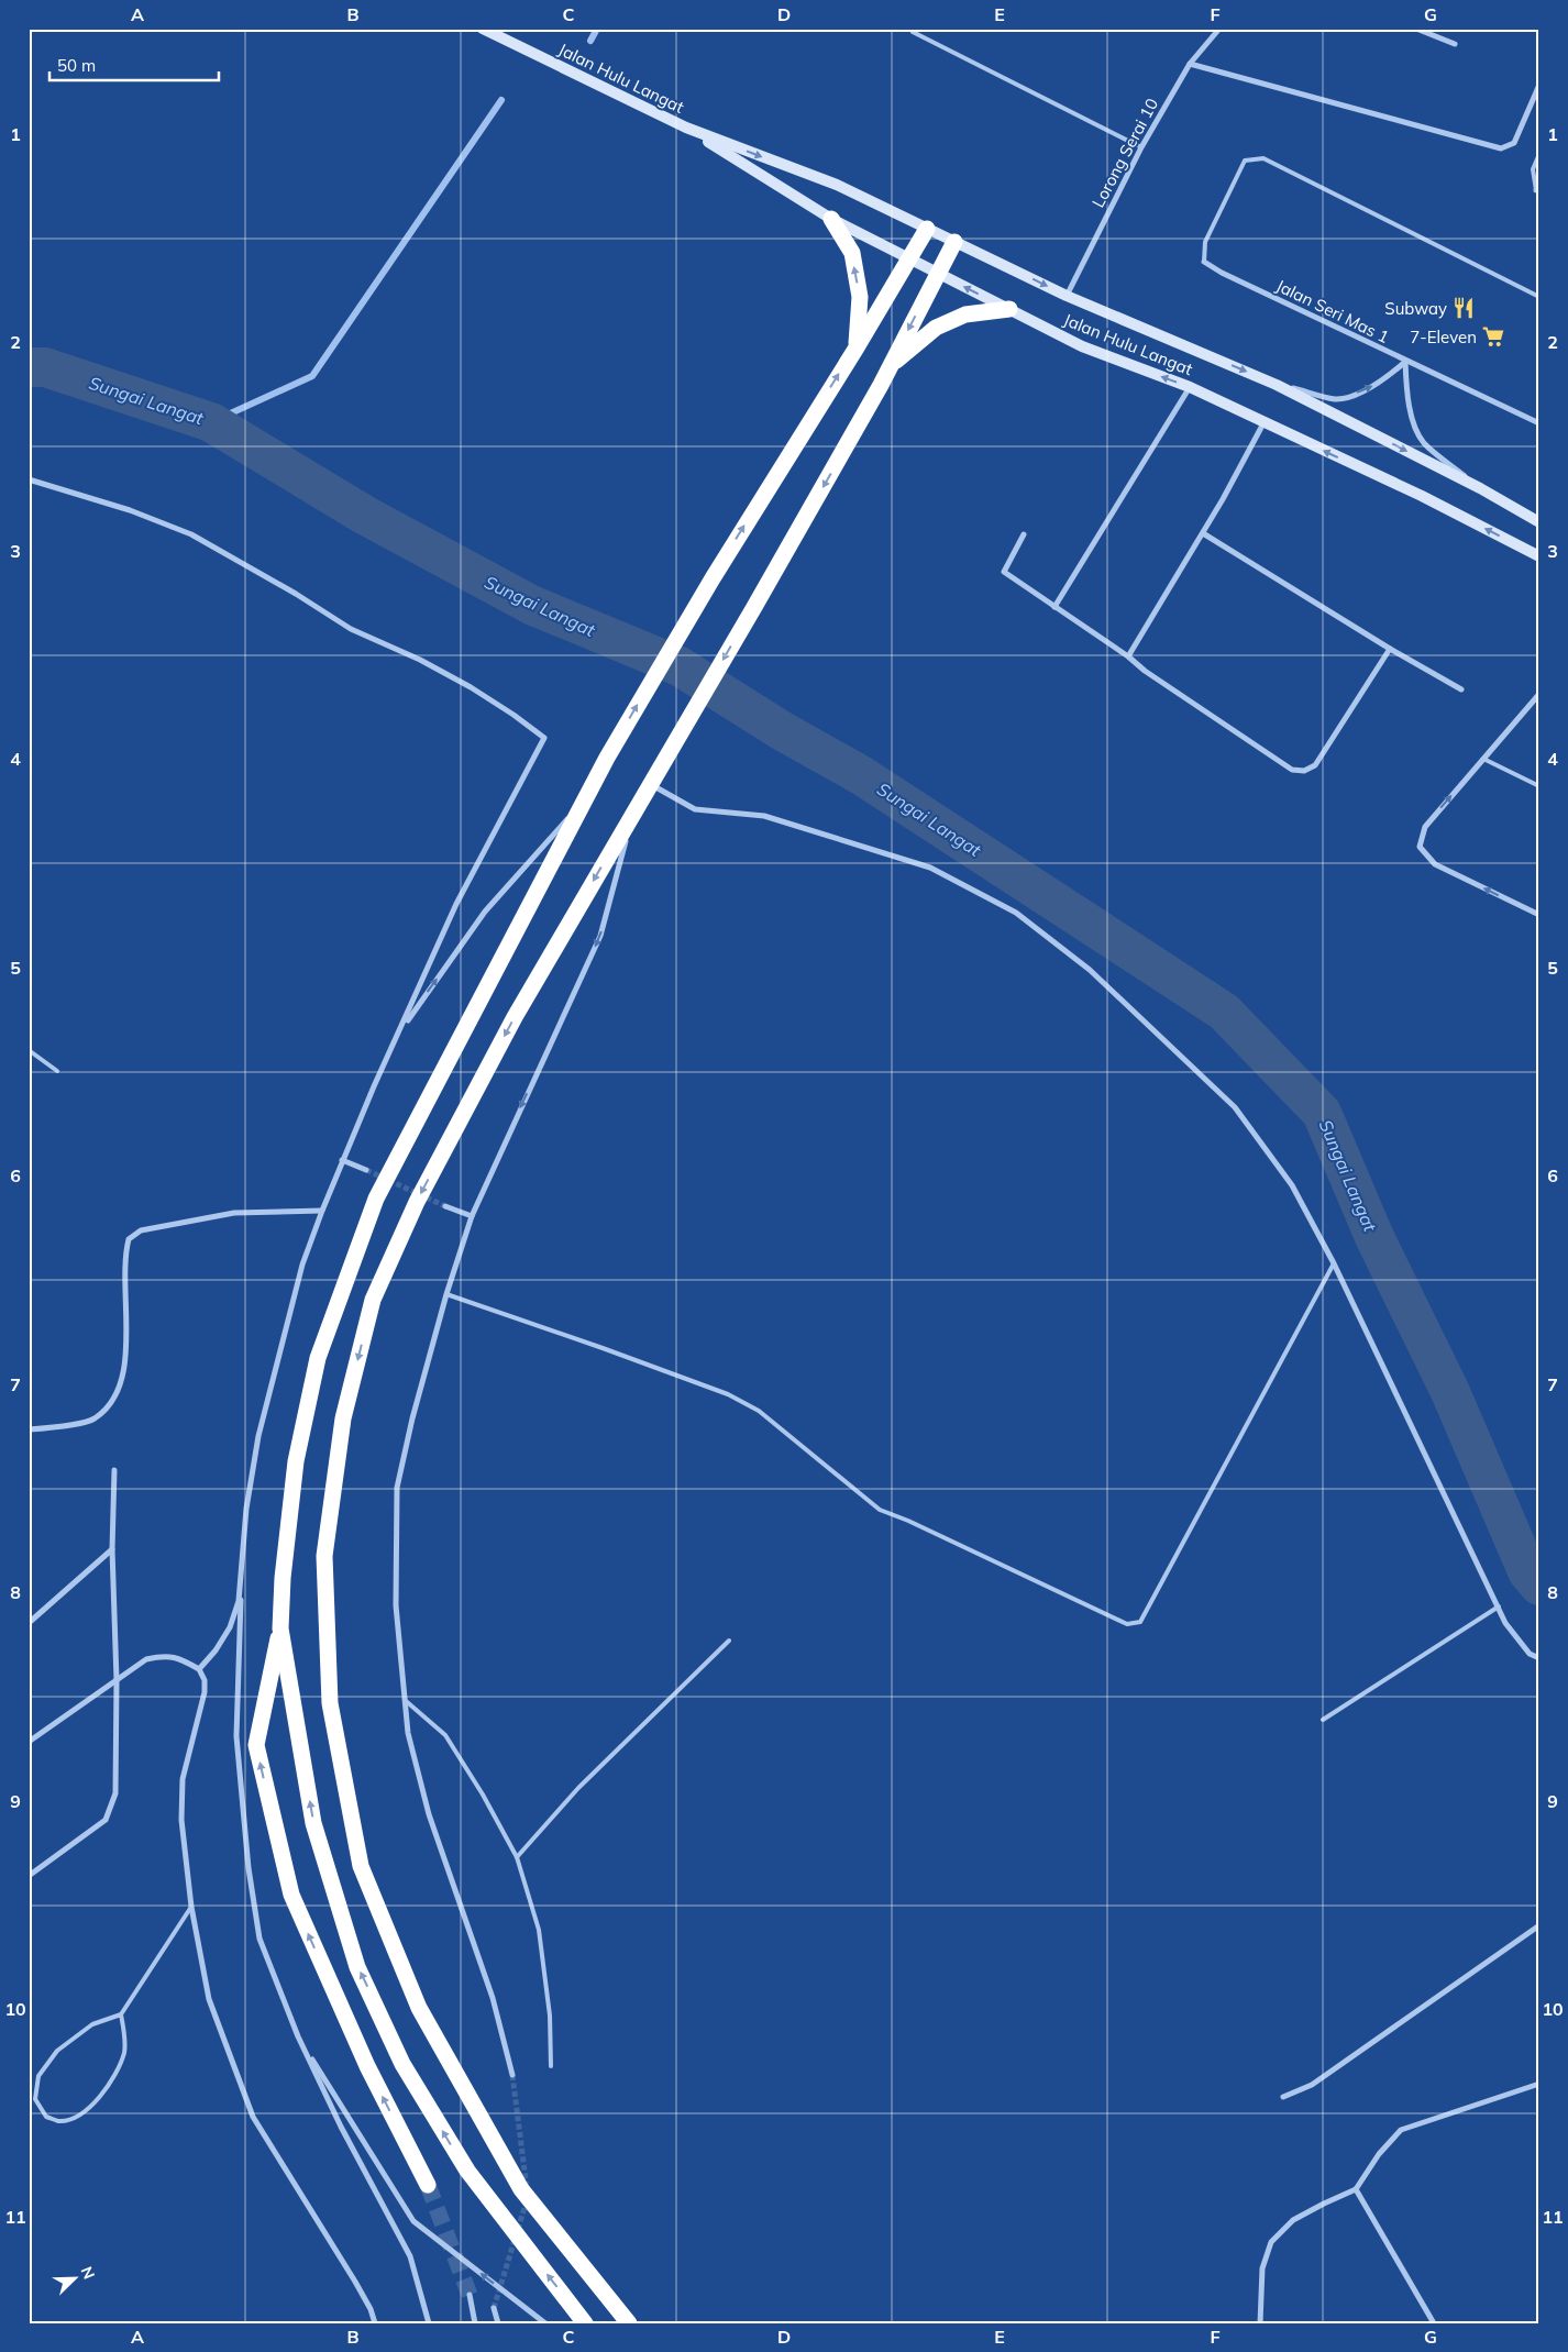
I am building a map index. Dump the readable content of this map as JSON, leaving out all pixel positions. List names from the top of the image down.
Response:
{
  "streets": {
    "main road": ["Jalan Hulu Langat"],
    "street": ["Lorong Serai 10", "Jalan Seri Mas 1"]
  },
  "crossings": [
    ["Jalan Hulu Langat", "Lorong Serai 10"]
  ],
  "water": ["Sungai Langat"],
  "places": {
    "restaurant": ["Subway"],
    "supermarket": ["7-Eleven"]
  },
  "scale_bar": "50 m",
  "north": "top right",
  "grid": {
    "columns": [
      "A",
      "B",
      "C",
      "D",
      "E",
      "F",
      "G"
    ],
    "rows": [
      "1",
      "2",
      "3",
      "4",
      "5",
      "6",
      "7",
      "8",
      "9",
      "10",
      "11"
    ]
  }
}
